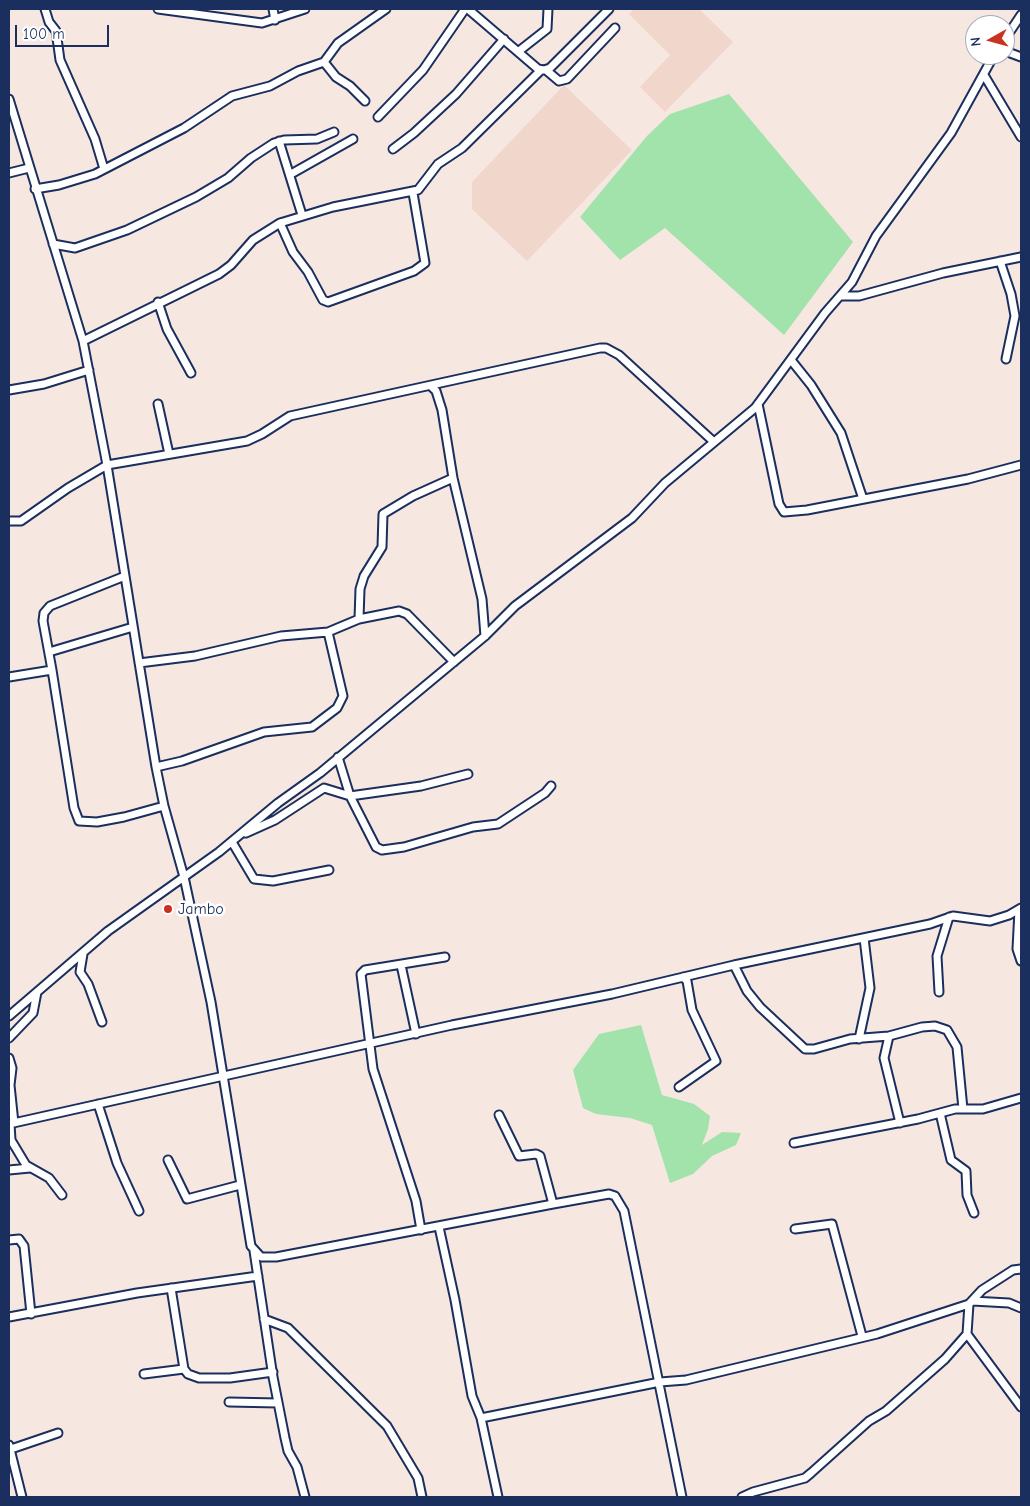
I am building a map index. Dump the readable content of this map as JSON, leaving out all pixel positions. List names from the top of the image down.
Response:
{
  "places": ["Jambo"],
  "scale_bar": "100 m",
  "north": "left"
}
